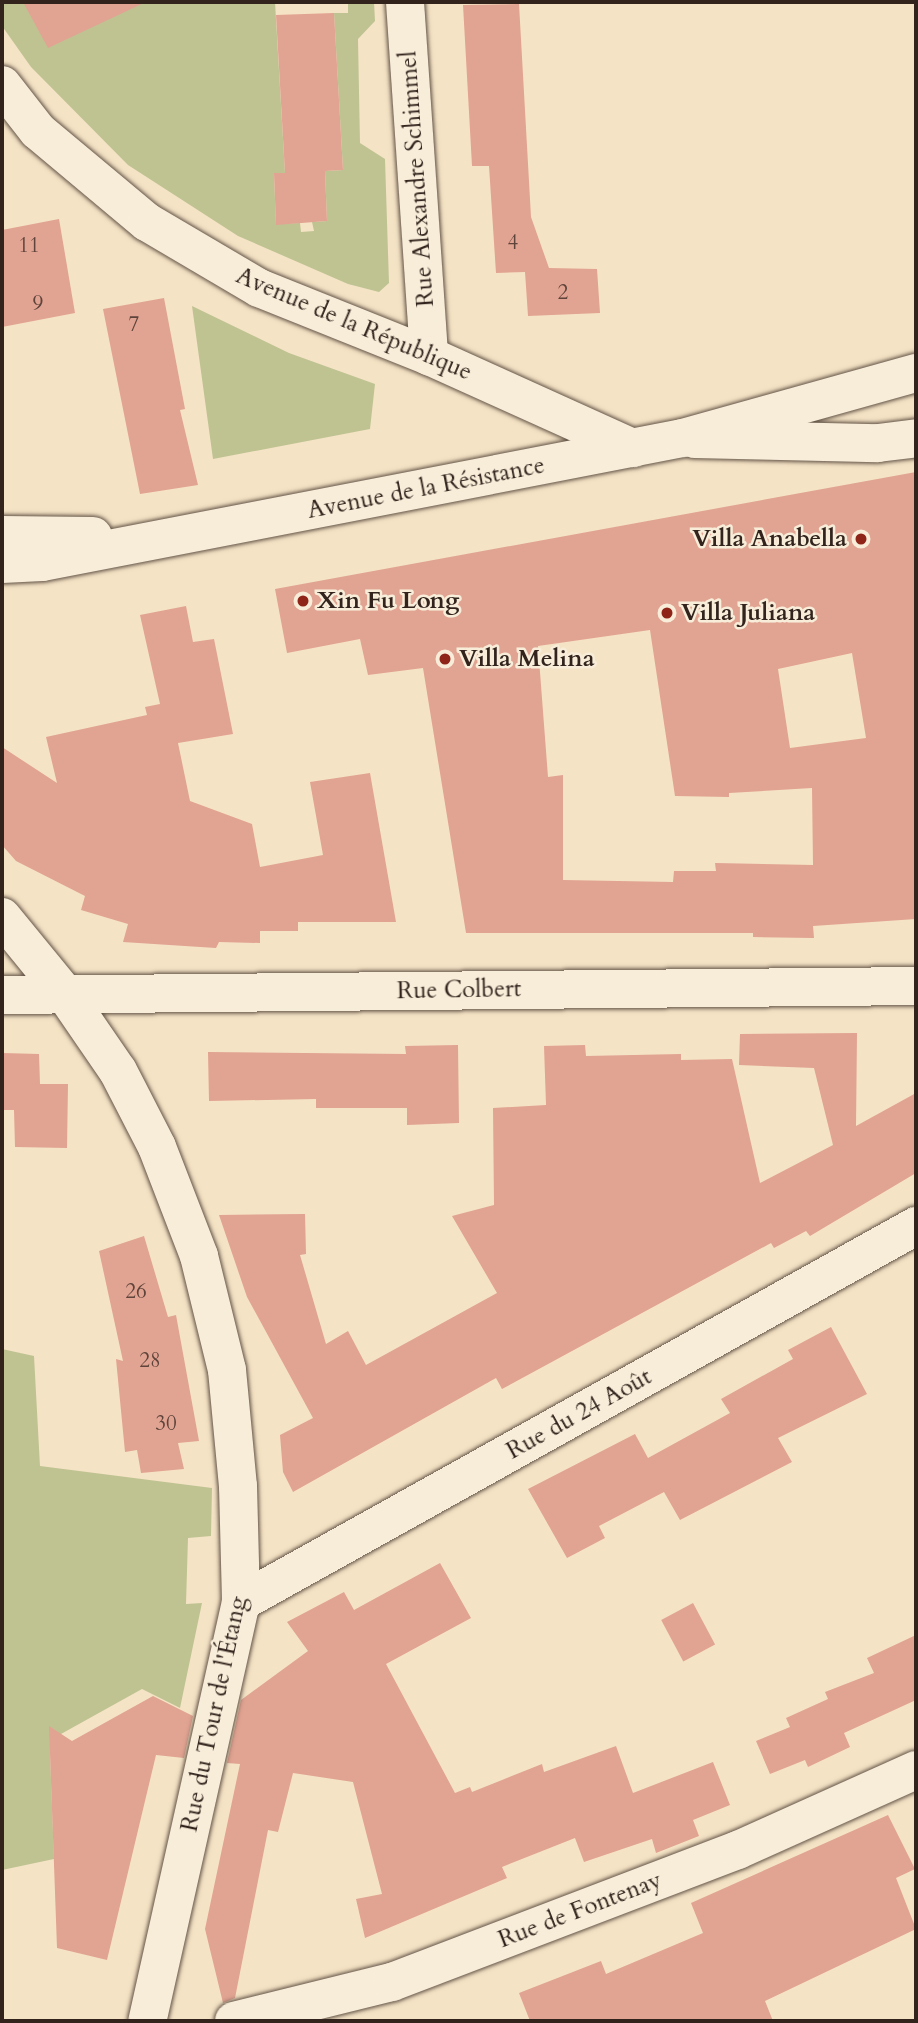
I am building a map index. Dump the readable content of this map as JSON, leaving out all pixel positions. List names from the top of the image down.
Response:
{
  "streets": {
    "street": [
      "Rue Alexandre Schimmel",
      "Avenue de la République",
      "Avenue de la Résistance",
      "Rue Colbert",
      "Rue du 24 Août",
      "Rue du Tour de l'Étang",
      "Rue de Fontenay"
    ]
  },
  "crossings": [
    ["Rue Alexandre Schimmel", "Avenue de la République"],
    ["Avenue de la République", "Avenue de la Résistance"],
    ["Rue Colbert", "Rue du Tour de l'Étang"],
    ["Rue du 24 Août", "Rue du Tour de l'Étang"]
  ],
  "places": [
    "Villa Anabella",
    "Xin Fu Long",
    "Villa Juliana",
    "Villa Melina"
  ],
  "house_numbers": [
    "4",
    "11",
    "2",
    "9",
    "7",
    "26",
    "28",
    "30"
  ]
}
